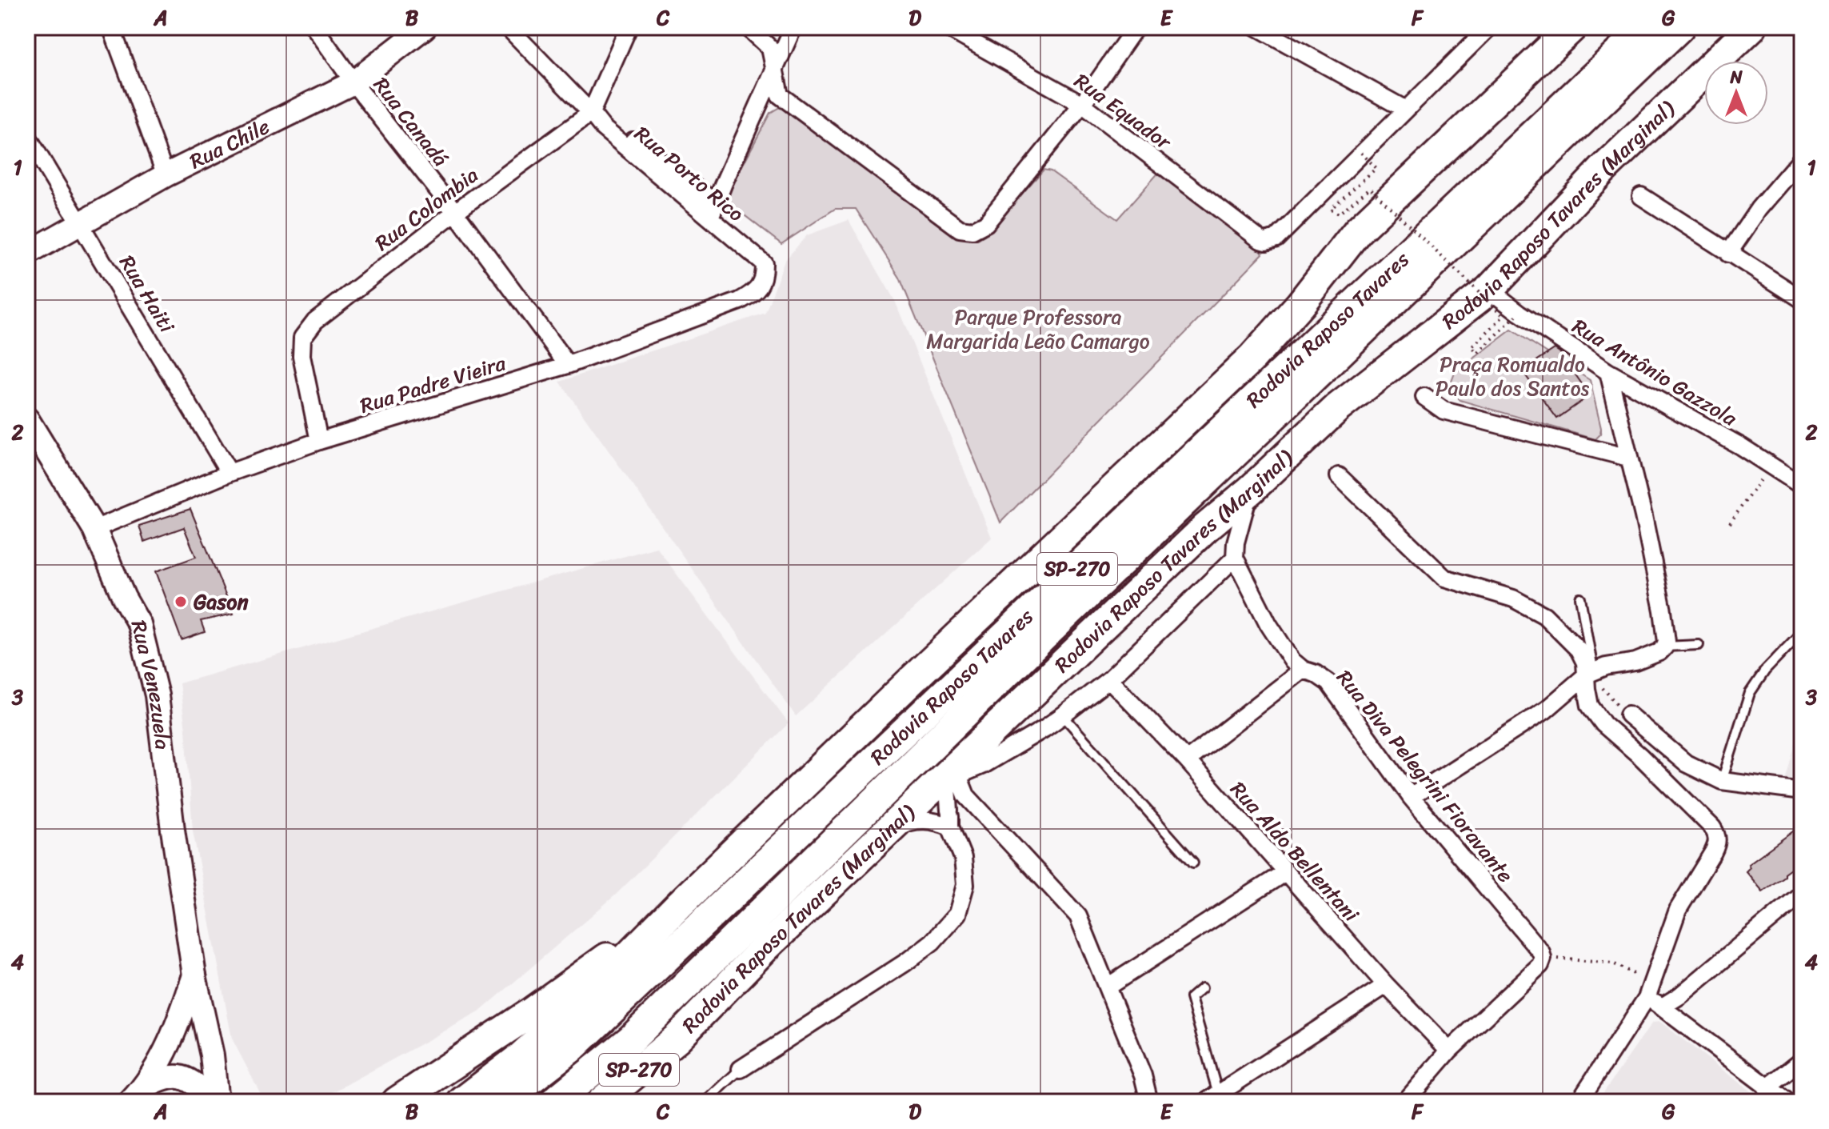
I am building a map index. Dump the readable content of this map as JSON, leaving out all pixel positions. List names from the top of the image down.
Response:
{
  "streets": {
    "highway": ["Rodovia Raposo Tavares (Marginal)", "Rodovia Raposo Tavares", "SP-270"],
    "main road": ["Rua Chile", "Rua Venezuela"],
    "street": [
      "Rua Equador",
      "Rua Canadá",
      "Rua Porto Rico",
      "Rua Colombia",
      "Rua Haiti",
      "Rua Antônio Gazzola",
      "Rua Padre Vieira",
      "Rua Diva Pelegrini Fioravante",
      "Rua Aldo Bellentani"
    ]
  },
  "crossings": [
    ["Rua Canadá", "Rua Chile"],
    ["Rua Canadá", "Rua Colombia"],
    ["Rua Canadá", "Rua Padre Vieira"],
    ["Rua Chile", "Rua Haiti"],
    ["Rua Porto Rico", "Rua Colombia"],
    ["Rua Porto Rico", "Rua Padre Vieira"],
    ["Rua Colombia", "Rua Padre Vieira"],
    ["Rodovia Raposo Tavares (Marginal)", "Rua Antônio Gazzola"],
    ["Rua Haiti", "Rua Padre Vieira"],
    ["Rua Padre Vieira", "Rua Venezuela"]
  ],
  "parks": ["Parque Professora Margarida Leão Camargo", "Praça Romualdo Paulo dos Santos"],
  "places": ["Gason"],
  "north": "top",
  "grid": {
    "columns": [
      "A",
      "B",
      "C",
      "D",
      "E",
      "F",
      "G"
    ],
    "rows": [
      "1",
      "2",
      "3",
      "4"
    ]
  }
}
